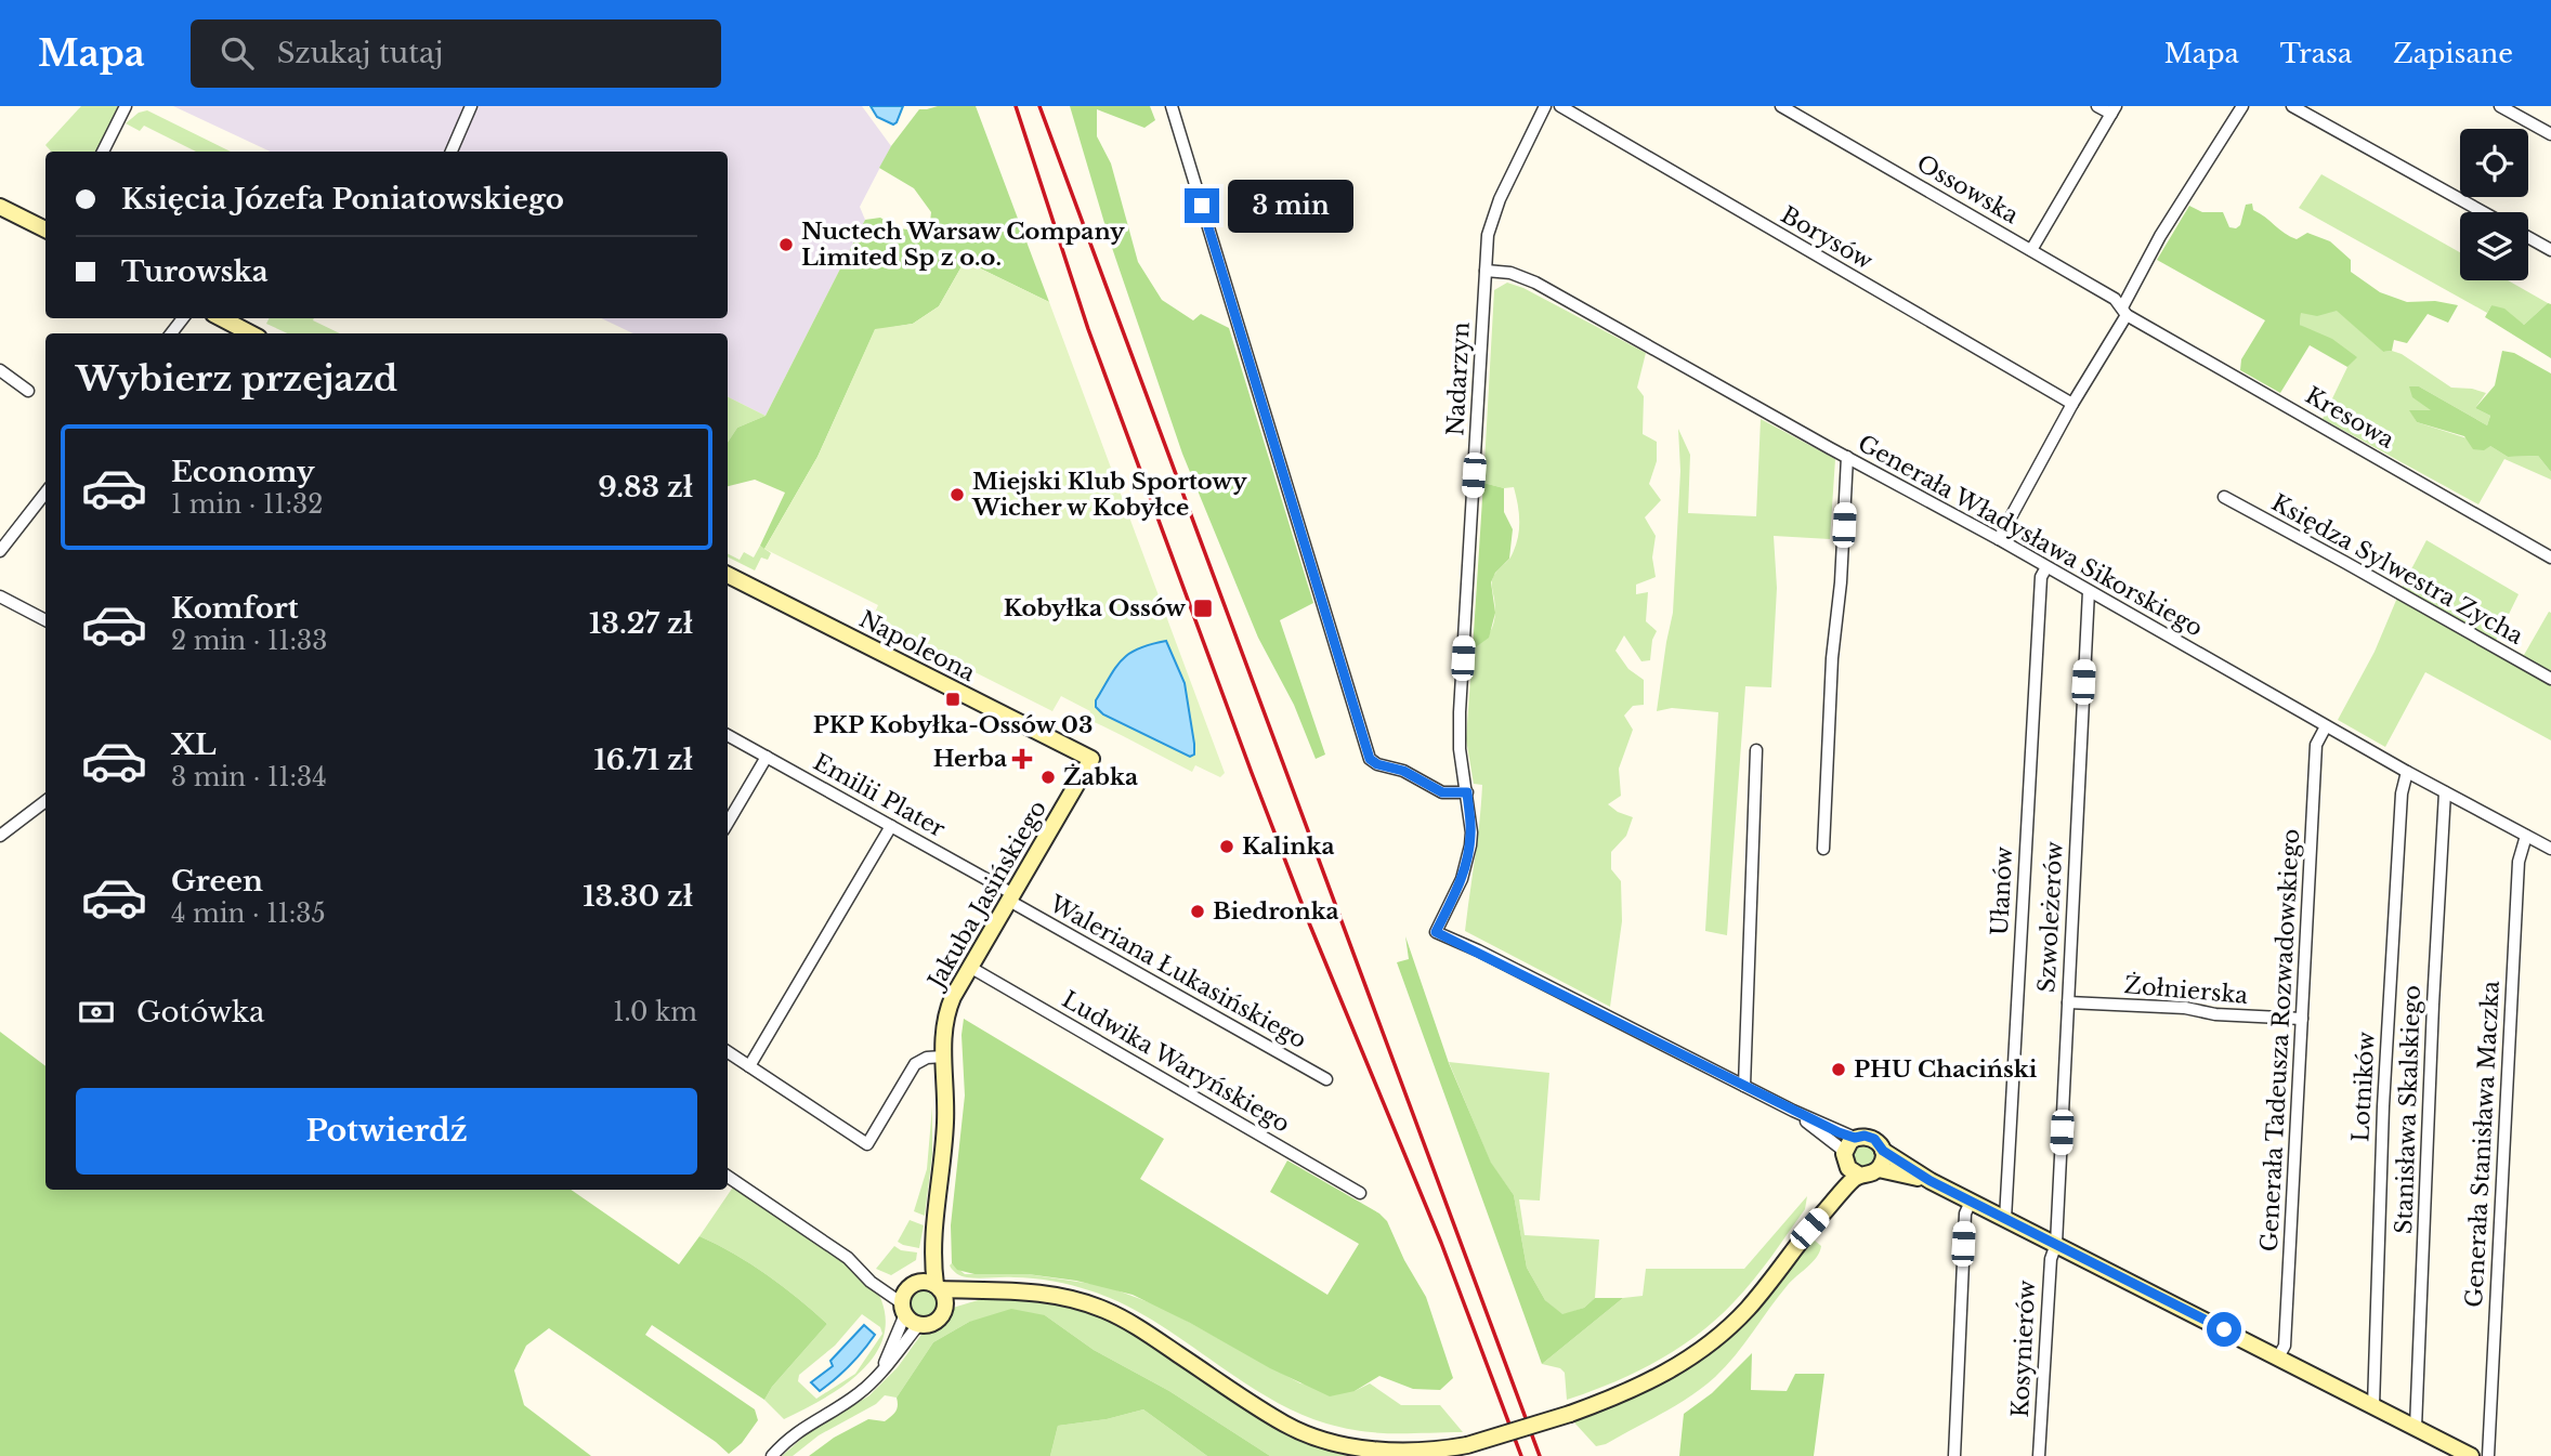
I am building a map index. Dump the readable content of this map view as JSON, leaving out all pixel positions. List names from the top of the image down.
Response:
{
  "streets": {
    "street": [
      "Ossowska",
      "Borysów",
      "Nadarzyn",
      "Kresowa",
      "Generała Władysława Sikorskiego",
      "Księdza Sylwestra Zycha",
      "Napoleona",
      "Emilii Plater",
      "Ułanów",
      "Jakuba Jasińskiego",
      "Szwoleżerów",
      "Waleriana Łukasińskiego",
      "Żołnierska",
      "Generała Tadeusza Rozwadowskiego",
      "Ludwika Waryńskiego",
      "Lotników",
      "Stanisława Skalskiego",
      "Generała Stanisława Maczka",
      "Kosynierów"
    ]
  },
  "crossings": [
    ["Ossowska", "Kresowa"],
    ["Nadarzyn", "Generała Władysława Sikorskiego"],
    ["Generała Władysława Sikorskiego", "Ułanów"],
    ["Generała Władysława Sikorskiego", "Szwoleżerów"],
    ["Generała Władysława Sikorskiego", "Generała Tadeusza Rozwadowskiego"],
    ["Generała Władysława Sikorskiego", "Lotników"],
    ["Generała Władysława Sikorskiego", "Stanisława Skalskiego"],
    ["Generała Władysława Sikorskiego", "Generała Stanisława Maczka"],
    ["Napoleona", "Jakuba Jasińskiego"],
    ["Emilii Plater", "Jakuba Jasińskiego"],
    ["Emilii Plater", "Waleriana Łukasińskiego"],
    ["Jakuba Jasińskiego", "Waleriana Łukasińskiego"],
    ["Jakuba Jasińskiego", "Ludwika Waryńskiego"],
    ["Szwoleżerów", "Żołnierska"],
    ["Szwoleżerów", "Kosynierów"],
    ["Żołnierska", "Generała Tadeusza Rozwadowskiego"]
  ],
  "places": {
    "other": [
      "Nuctech Warsaw Company Limited Sp z o.o.",
      "Miejski Klub Sportowy Wicher w Kobyłce",
      "Żabka",
      "Kalinka",
      "Biedronka",
      "PHU Chaciński"
    ],
    "transit": ["Kobyłka Ossów", "PKP Kobyłka-Ossów 03"],
    "health": ["Herba"]
  },
  "page": {
    "header": "Mapa",
    "search": "Szukaj tutaj",
    "nav": ["Mapa", "Trasa", "Zapisane"],
    "banner": ["Księcia Józefa Poniatowskiego", "Turowska"],
    "bubble": "3 min",
    "heading": "Wybierz przejazd",
    "list": [
      {
        "name": "Economy",
        "note": "1 min · 11:32",
        "value": "9.83 zł"
      },
      {
        "name": "Komfort",
        "note": "2 min · 11:33",
        "value": "13.27 zł"
      },
      {
        "name": "XL",
        "note": "3 min · 11:34",
        "value": "16.71 zł"
      },
      {
        "name": "Green",
        "note": "4 min · 11:35",
        "value": "13.30 zł"
      }
    ],
    "pay": ["Gotówka", "1.0 km"],
    "buttons": "Potwierdź"
  }
}
